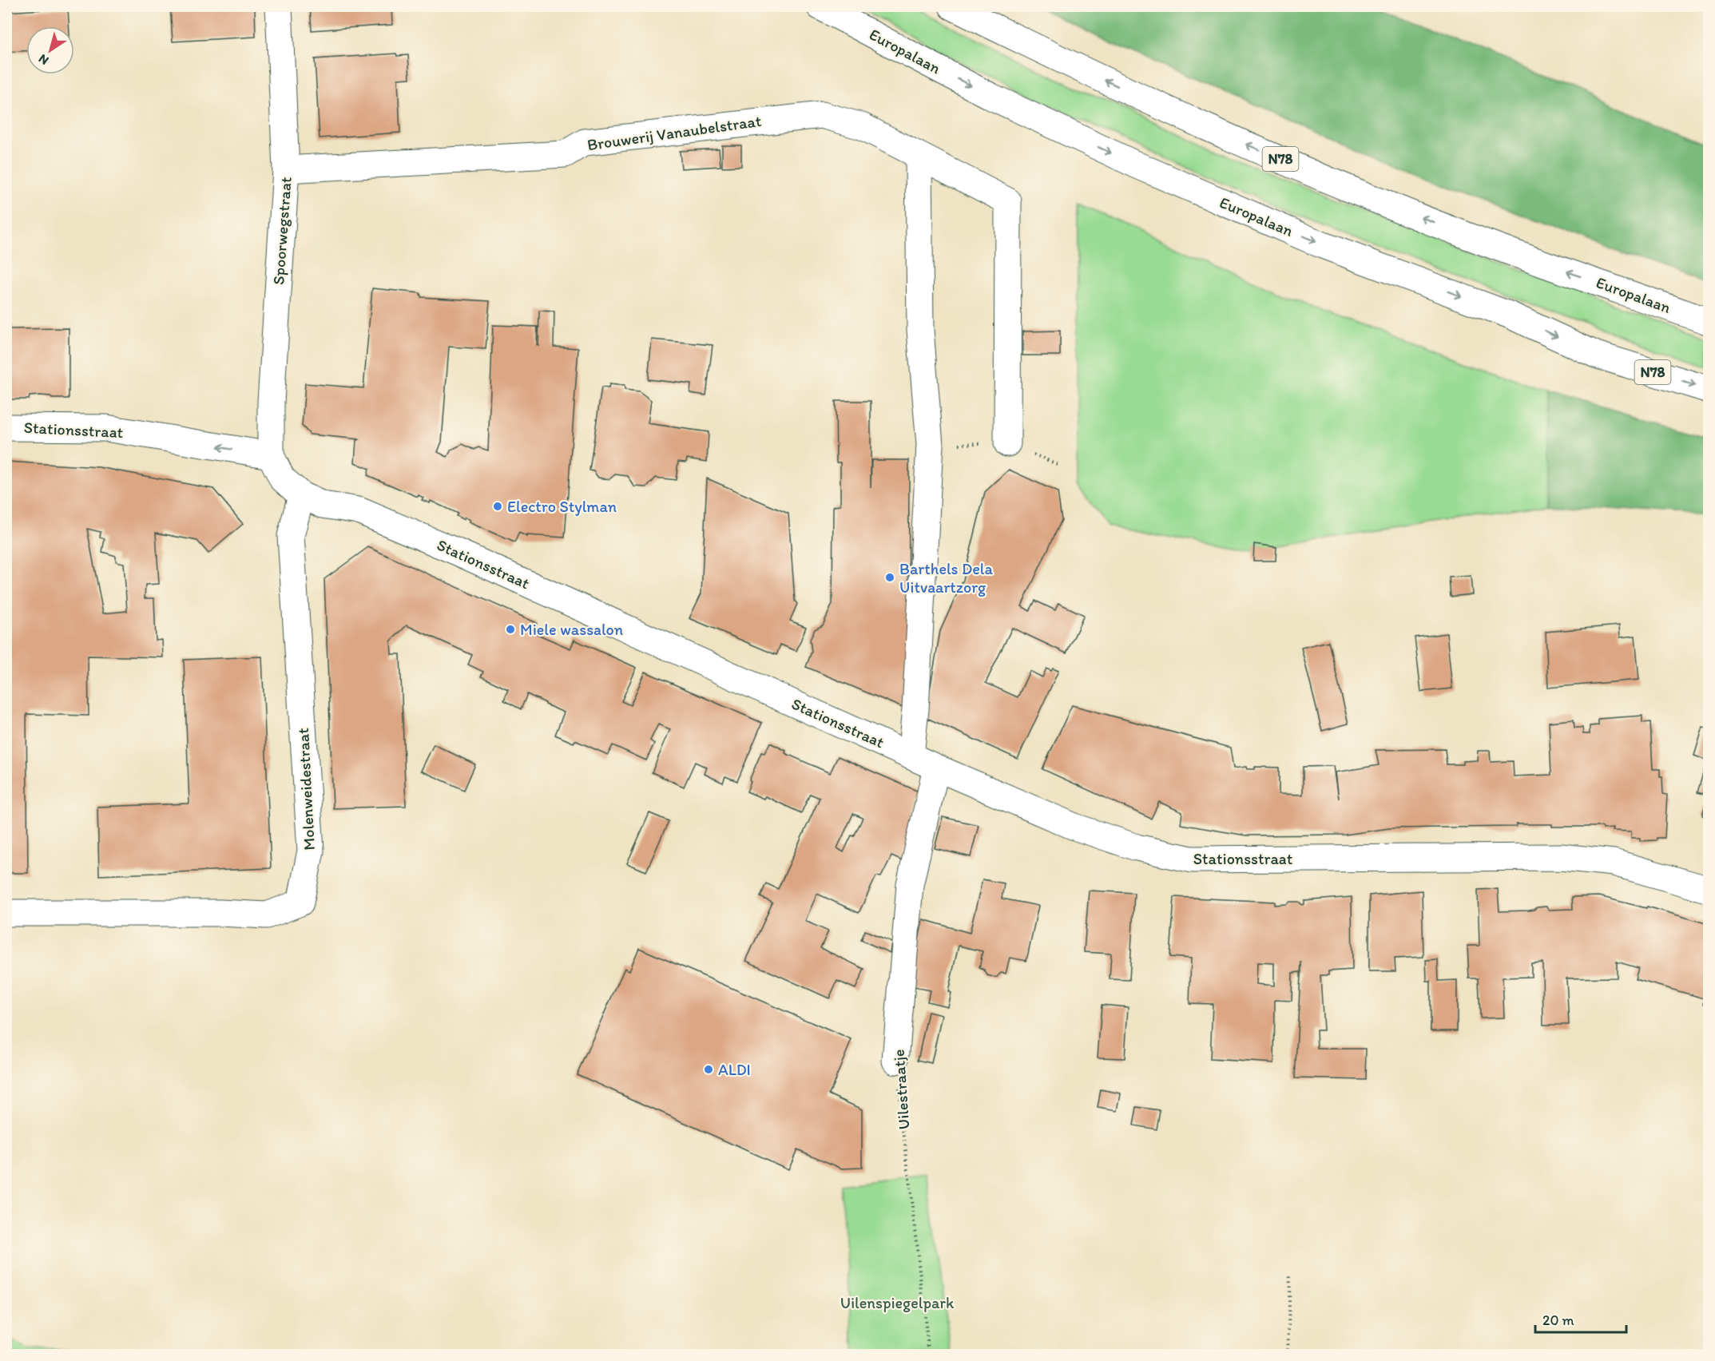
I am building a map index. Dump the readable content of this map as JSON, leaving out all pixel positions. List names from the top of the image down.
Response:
{
  "streets": {
    "street": [
      "Europalaan",
      "Brouwerij Vanaubelstraat",
      "N78",
      "Spoorwegstraat",
      "Stationsstraat",
      "Molenweidestraat",
      "Uilestraatje"
    ]
  },
  "crossings": [
    ["Brouwerij Vanaubelstraat", "Spoorwegstraat"],
    ["Spoorwegstraat", "Stationsstraat"],
    ["Stationsstraat", "Molenweidestraat"],
    ["Stationsstraat", "Uilestraatje"]
  ],
  "parks": ["Uilenspiegelpark"],
  "places": [
    "Electro Stylman",
    "Barthels Dela Uitvaartzorg",
    "Miele wassalon",
    "ALDI"
  ],
  "scale_bar": "20 m",
  "north": "bottom left"
}
